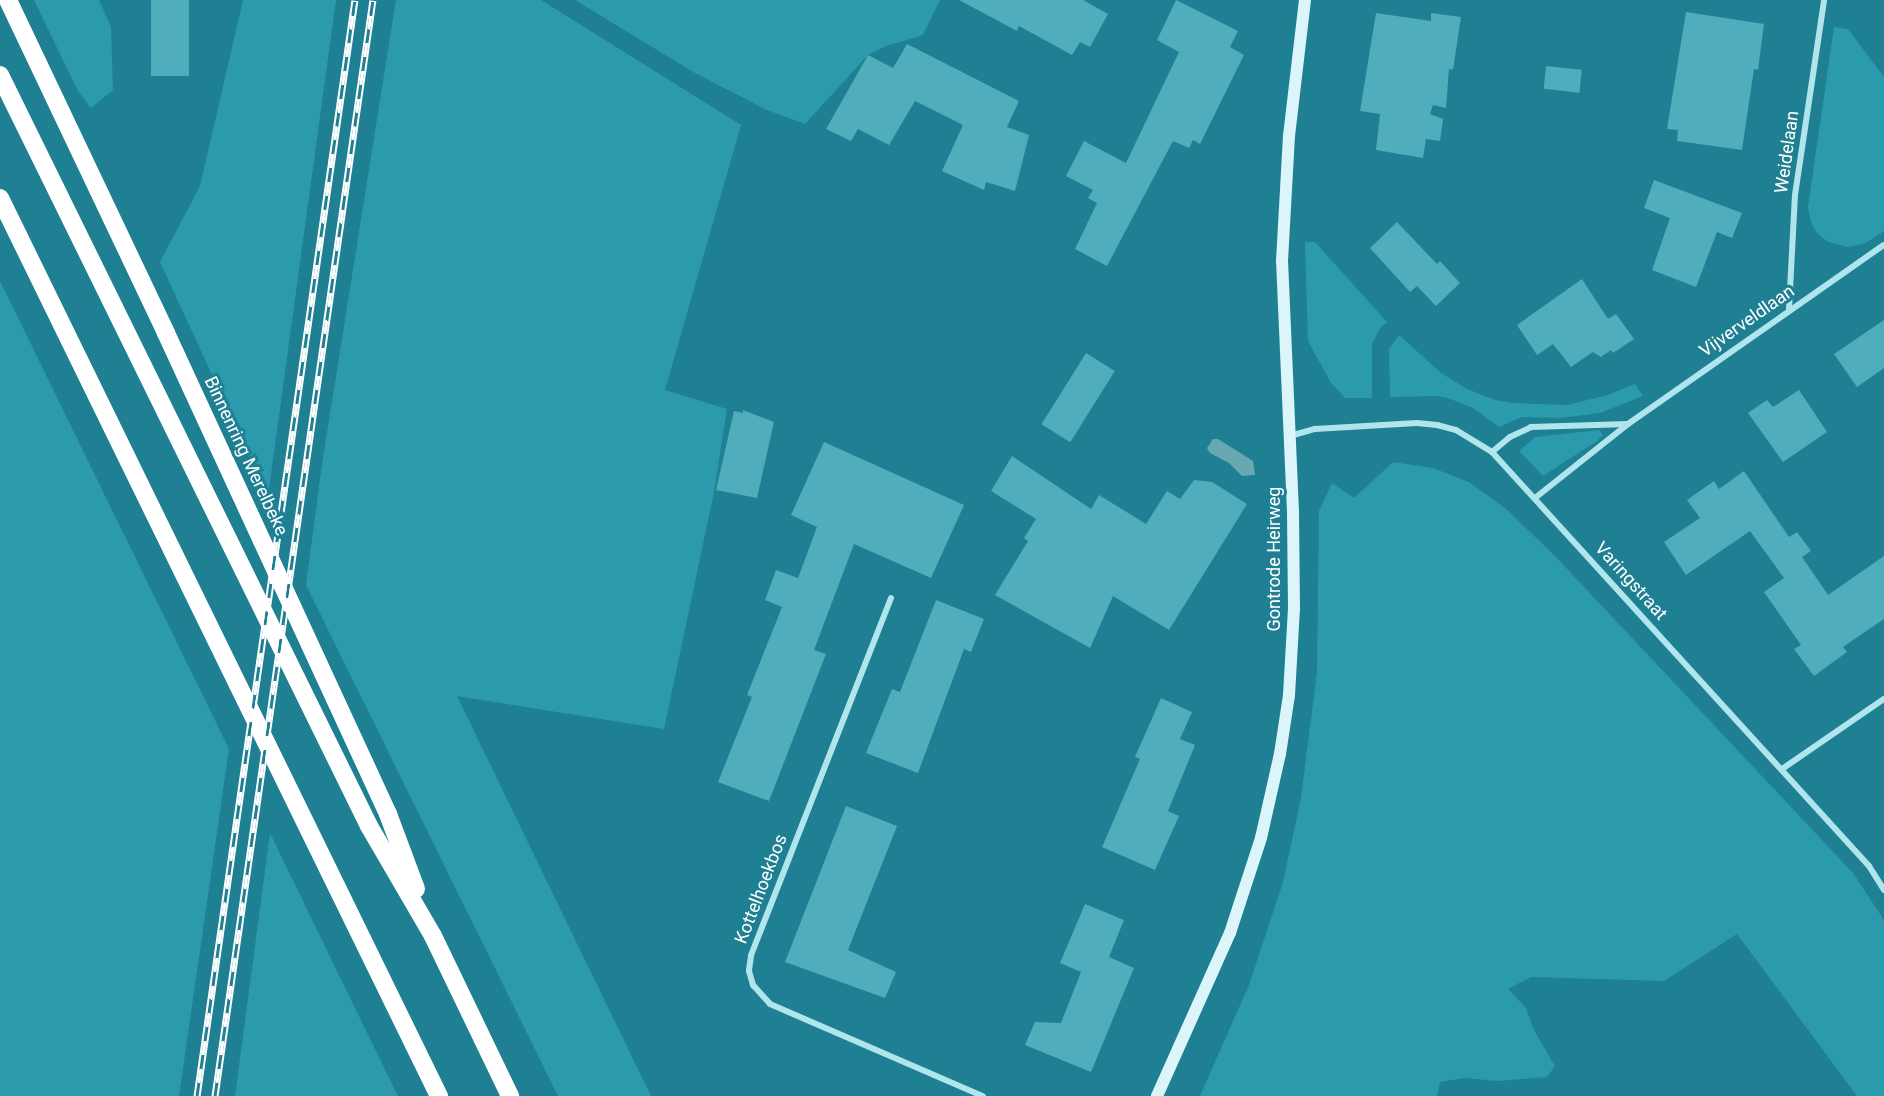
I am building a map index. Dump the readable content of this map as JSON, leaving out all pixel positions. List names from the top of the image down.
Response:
{
  "streets": {
    "highway": ["Binnenring Merelbeke"],
    "street": [
      "Weidelaan",
      "Vijverveldlaan",
      "Gontrode Heirweg",
      "Varingstraat",
      "Kottelhoekbos"
    ]
  },
  "crossings": [
    ["Weidelaan", "Vijverveldlaan"],
    ["Vijverveldlaan", "Varingstraat"],
    ["Gontrode Heirweg", "Varingstraat"]
  ]
}
